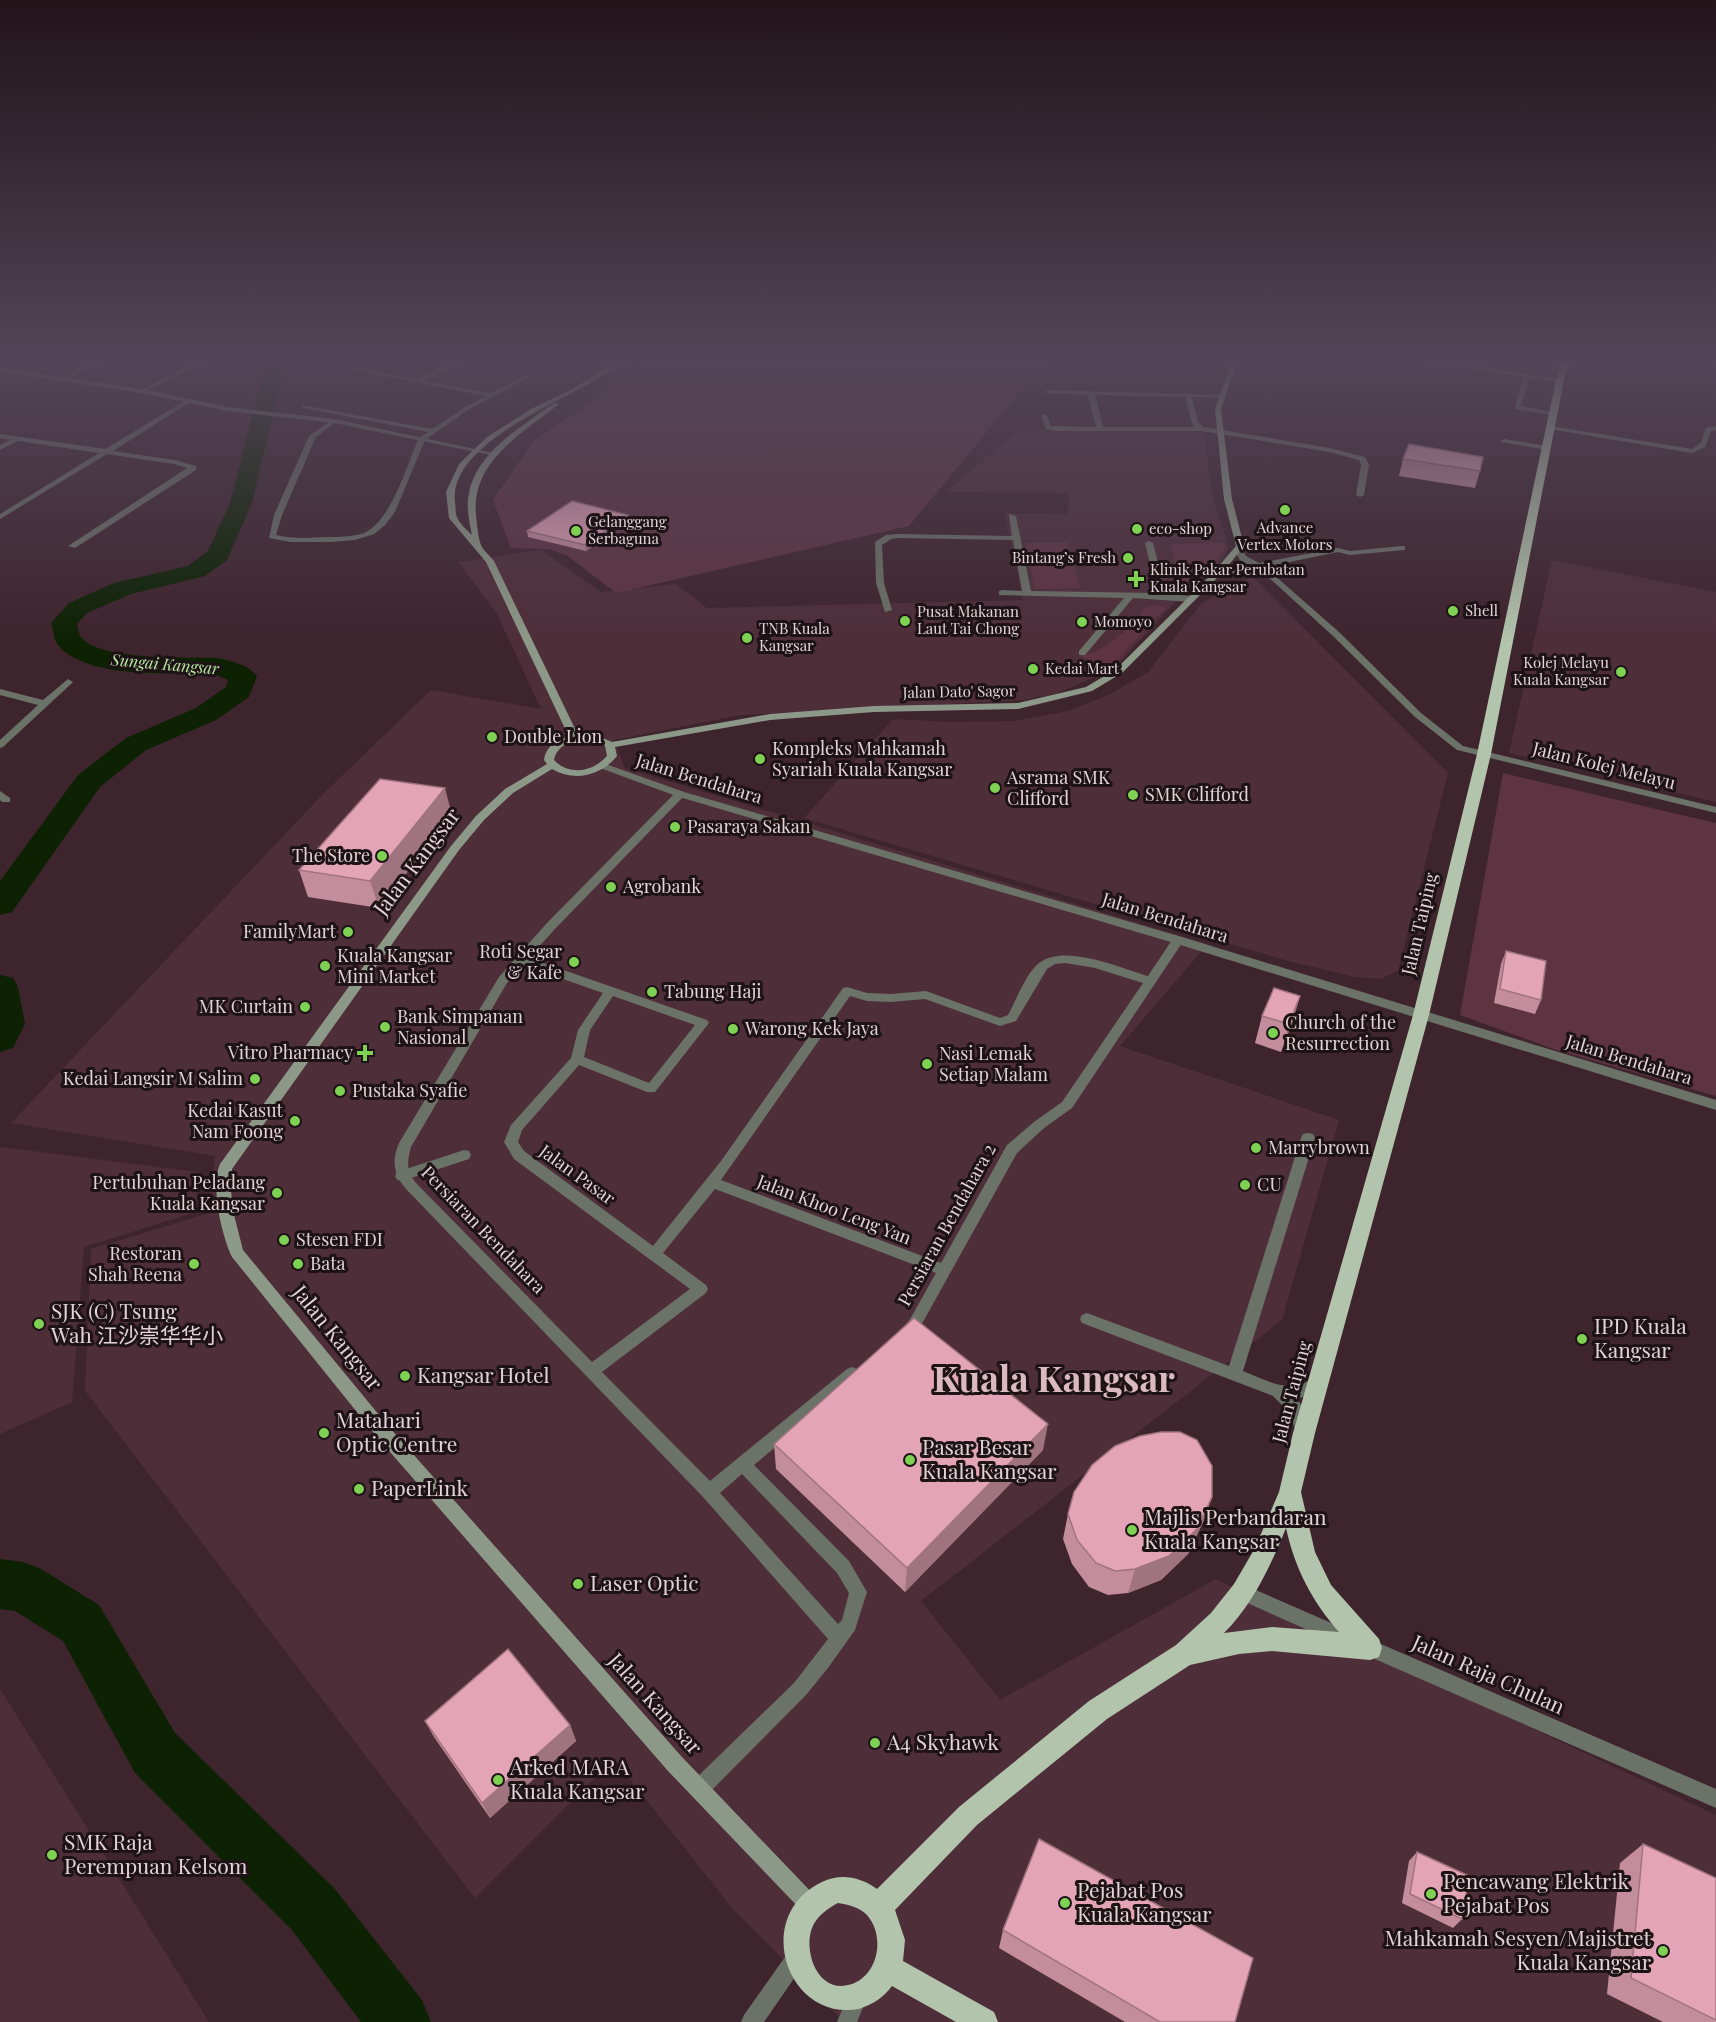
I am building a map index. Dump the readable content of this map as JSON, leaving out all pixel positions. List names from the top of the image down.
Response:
{
  "streets": {
    "highway": ["Jalan Taiping"],
    "main road": ["Jalan Dato' Sagor", "Jalan Kangsar"],
    "street": [
      "Jalan Kolej Melayu",
      "Jalan Bendahara",
      "Jalan Pasar",
      "Jalan Khoo Leng Yan",
      "Persiaran Bendahara 2",
      "Persiaran Bendahara",
      "Jalan Raja Chulan"
    ]
  },
  "crossings": [
    ["Jalan Kolej Melayu", "Jalan Taiping"],
    ["Jalan Bendahara", "Jalan Taiping"],
    ["Jalan Bendahara", "Persiaran Bendahara 2"],
    ["Jalan Bendahara", "Persiaran Bendahara"],
    ["Jalan Pasar", "Persiaran Bendahara"],
    ["Jalan Khoo Leng Yan", "Persiaran Bendahara 2"]
  ],
  "districts": ["Kuala Kangsar"],
  "water": ["Sungai Kangsar"],
  "places": {
    "other": [
      "Advance Vertex Motors",
      "eco-shop",
      "Gelanggang Serbaguna",
      "Bintang’s Fresh",
      "Shell",
      "Pusat Makanan Laut Tai Chong",
      "Momoyo",
      "TNB Kuala Kangsar",
      "Kedai Mart",
      "Kolej Melayu Kuala Kangsar",
      "Double Lion",
      "Kompleks Mahkamah Syariah Kuala Kangsar",
      "Asrama SMK Clifford",
      "SMK Clifford",
      "Pasaraya Sakan",
      "The Store",
      "Agrobank",
      "FamilyMart",
      "Roti Segar & Kafe",
      "Kuala Kangsar Mini Market",
      "Tabung Haji",
      "MK Curtain",
      "Bank Simpanan Nasional",
      "Warong Kek Jaya",
      "Church of the Resurrection",
      "Nasi Lemak Setiap Malam",
      "Kedai Langsir M Salim",
      "Pustaka Syafie",
      "Kedai Kasut Nam Foong",
      "Marrybrown",
      "CU",
      "Pertubuhan Peladang Kuala Kangsar",
      "Stesen FDI",
      "Restoran Shah Reena",
      "Bata",
      "SJK (C) Tsung Wah 江沙崇华华小",
      "IPD Kuala Kangsar",
      "Kangsar Hotel",
      "Matahari Optic Centre",
      "Pasar Besar Kuala Kangsar",
      "PaperLink",
      "Majlis Perbandaran Kuala Kangsar",
      "Laser Optic",
      "A4 Skyhawk",
      "Arked MARA Kuala Kangsar",
      "SMK Raja Perempuan Kelsom",
      "Pencawang Elektrik Pejabat Pos",
      "Pejabat Pos Kuala Kangsar",
      "Mahkamah Sesyen/Majistret Kuala Kangsar"
    ],
    "health": ["Klinik Pakar Perubatan Kuala Kangsar", "Vitro Pharmacy"]
  }
}
